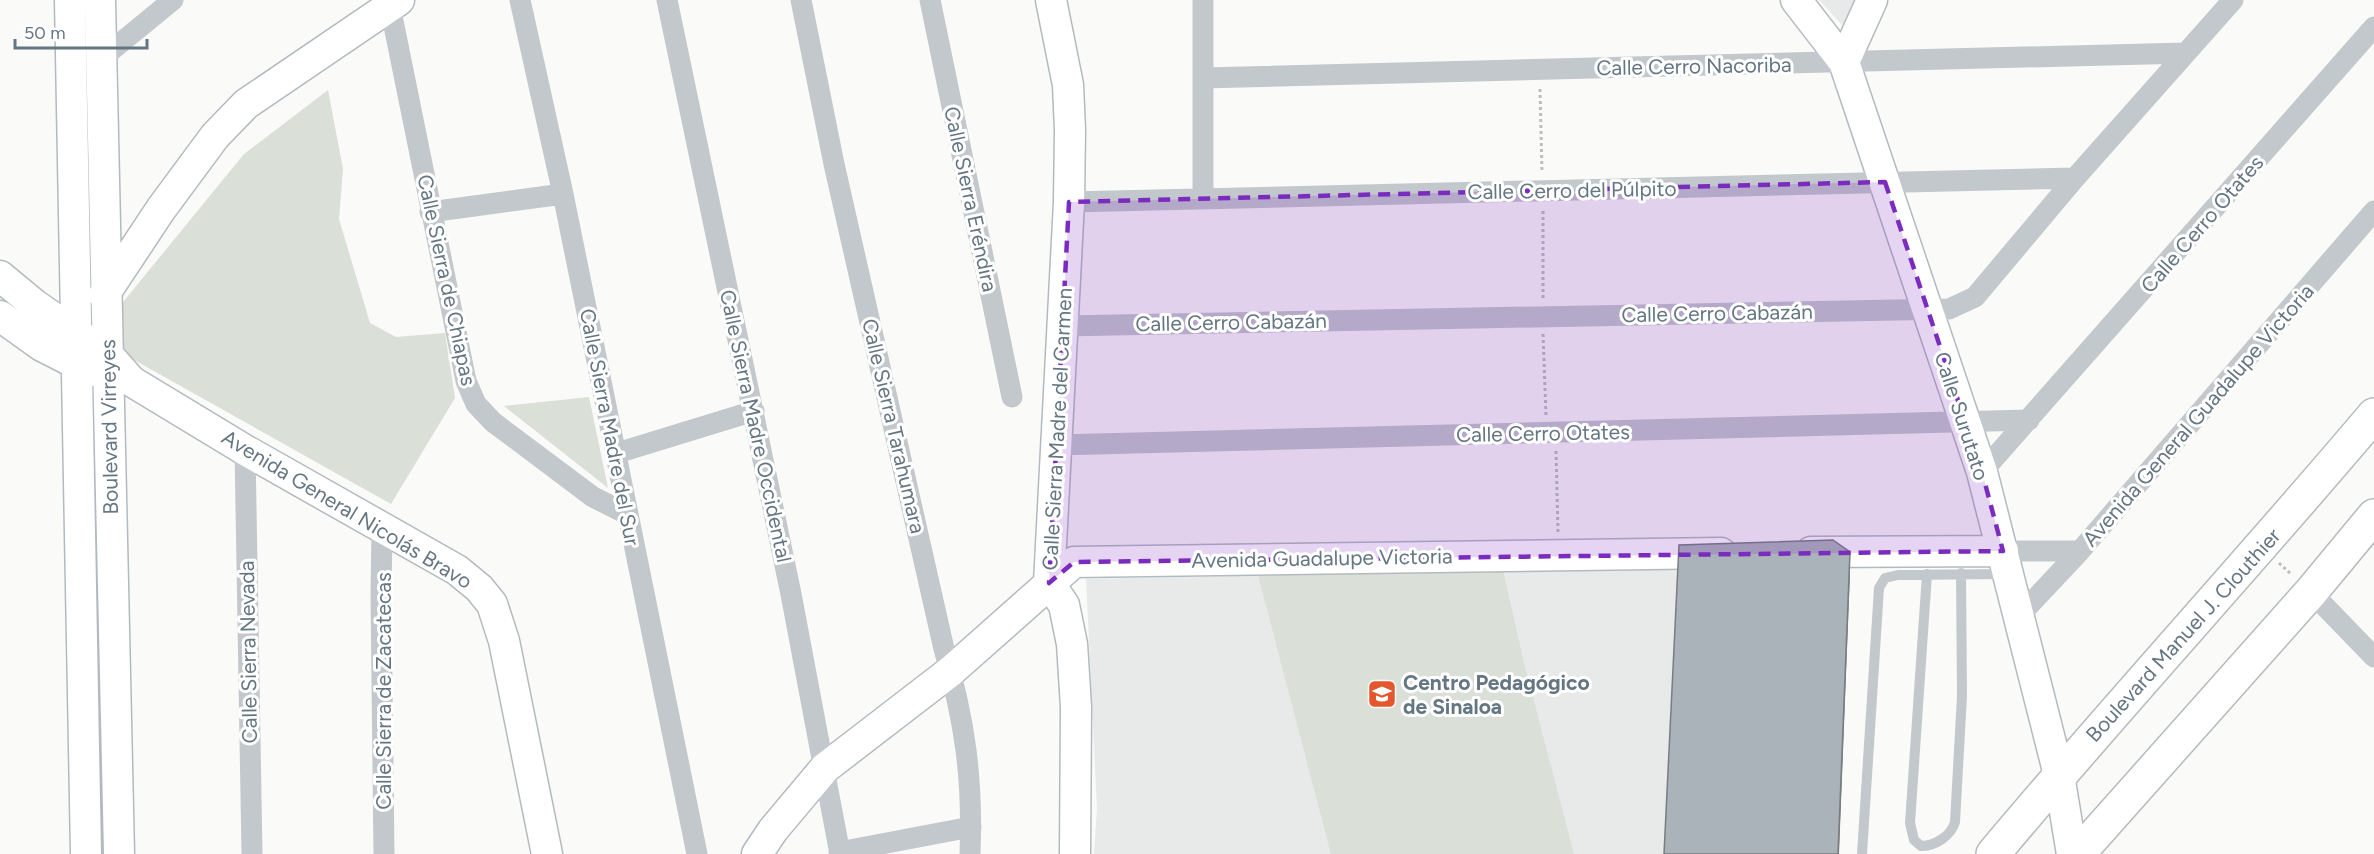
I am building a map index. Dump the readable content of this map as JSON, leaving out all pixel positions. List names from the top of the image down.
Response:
{
  "streets": {
    "main road": ["Boulevard Manuel J. Clouthier"],
    "street": [
      "Calle Cerro Nacoriba",
      "Calle Cerro del Púlpito",
      "Calle Sierra Eréndira",
      "Calle Cerro Otates",
      "Calle Sierra de Chiapas",
      "Calle Cerro Cabazán",
      "Avenida General Guadalupe Victoria",
      "Calle Surutato",
      "Calle Sierra Madre Occidental",
      "Calle Sierra Tarahumara",
      "Boulevard Virreyes",
      "Calle Sierra Madre del Sur",
      "Calle Sierra Madre del Carmen",
      "Avenida General Nicolás Bravo",
      "Avenida Guadalupe Victoria",
      "Calle Sierra Nevada",
      "Calle Sierra de Zacatecas"
    ]
  },
  "crossings": [
    ["Calle Cerro Nacoriba", "Calle Cerro Cabazán"],
    ["Calle Cerro Nacoriba", "Calle Surutato"],
    ["Calle Cerro del Púlpito", "Calle Cerro Cabazán"],
    ["Calle Cerro del Púlpito", "Calle Surutato"],
    ["Calle Cerro del Púlpito", "Calle Sierra Madre del Carmen"],
    ["Calle Cerro Otates", "Calle Surutato"],
    ["Calle Cerro Otates", "Calle Sierra Madre del Carmen"],
    ["Calle Sierra de Chiapas", "Calle Sierra Madre del Sur"],
    ["Calle Cerro Cabazán", "Calle Surutato"],
    ["Calle Cerro Cabazán", "Calle Sierra Madre del Carmen"],
    ["Avenida General Guadalupe Victoria", "Calle Surutato"],
    ["Calle Surutato", "Boulevard Manuel J. Clouthier"],
    ["Calle Sierra Madre Occidental", "Avenida Guadalupe Victoria"],
    ["Calle Sierra Tarahumara", "Avenida Guadalupe Victoria"],
    ["Boulevard Virreyes", "Avenida General Nicolás Bravo"],
    ["Calle Sierra Madre del Carmen", "Avenida Guadalupe Victoria"],
    ["Avenida General Nicolás Bravo", "Calle Sierra Nevada"],
    ["Avenida General Nicolás Bravo", "Calle Sierra de Zacatecas"]
  ],
  "places": {
    "school or university": ["Centro Pedagógico de Sinaloa"]
  },
  "scale_bar": "50 m"
}
